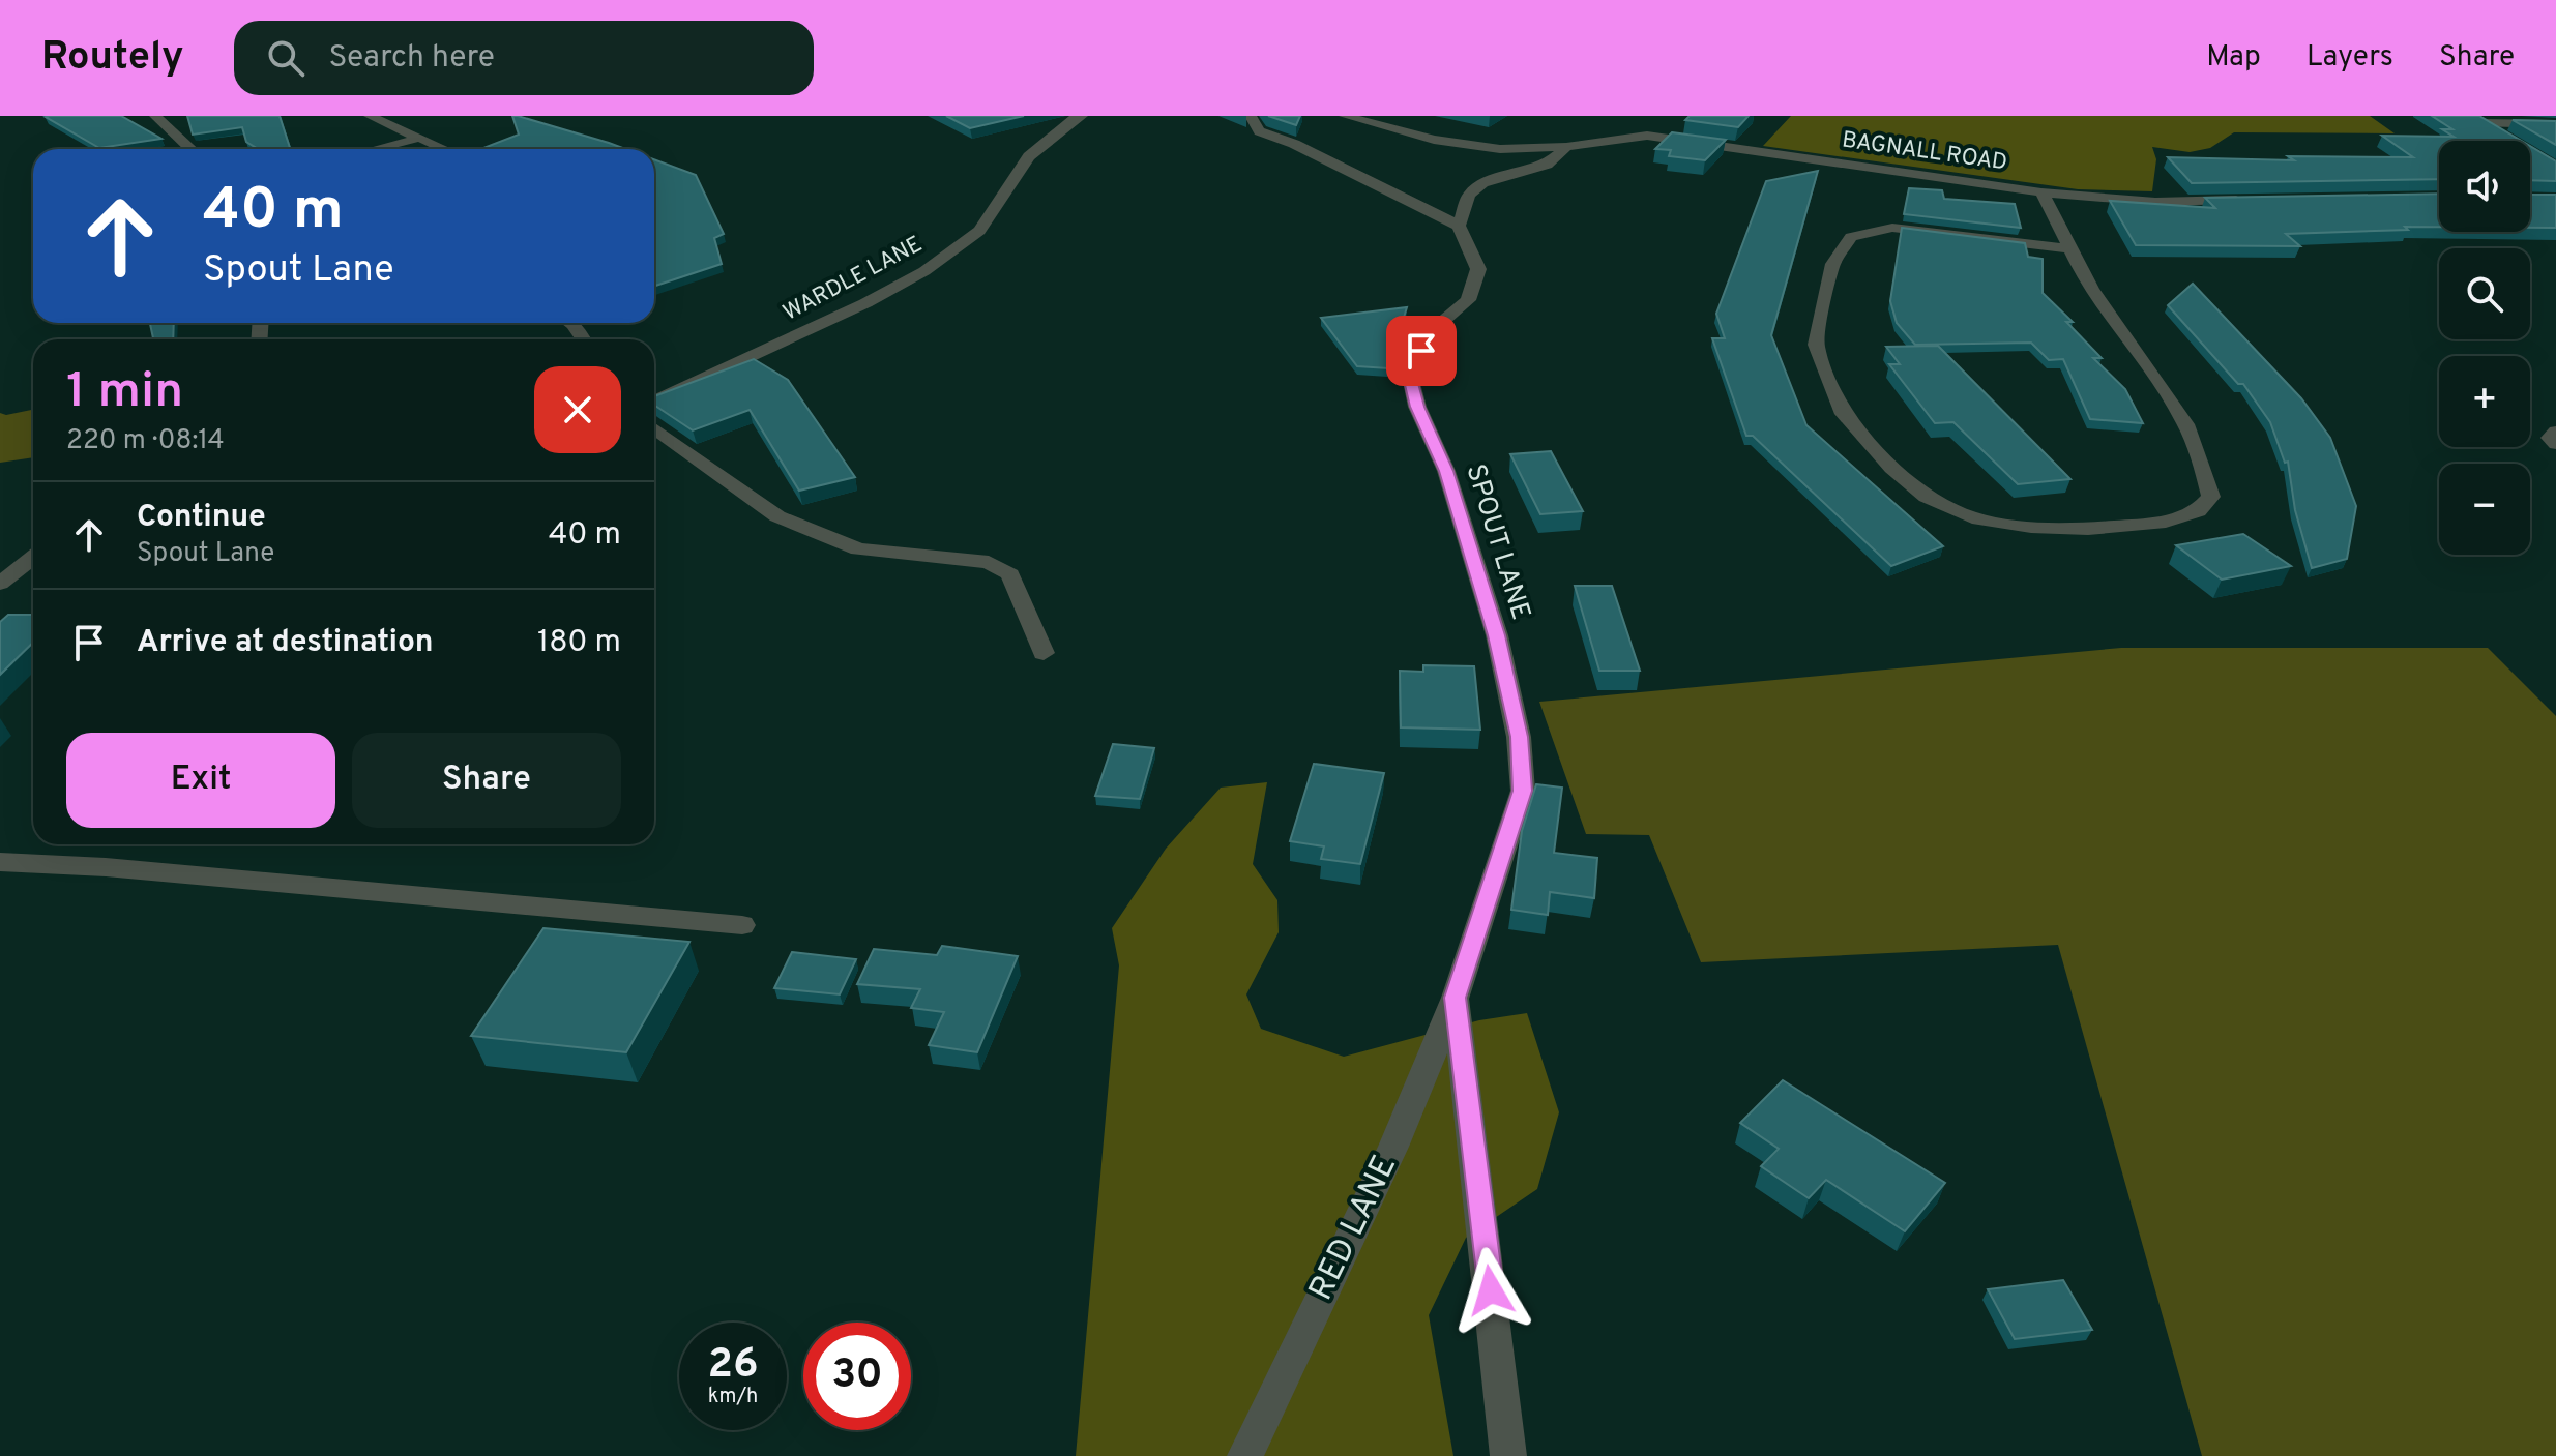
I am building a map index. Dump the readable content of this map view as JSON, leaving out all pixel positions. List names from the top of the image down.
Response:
{
  "streets": {
    "street": [
      "BAGNALL ROAD",
      "WARDLE LANE",
      "SPOUT LANE",
      "RED LANE"
    ]
  },
  "crossings": [
    ["SPOUT LANE", "RED LANE"]
  ],
  "page": {
    "header": "Routely",
    "search": "Search here",
    "nav": ["Map", "Layers", "Share"],
    "map_buttons": ["+", "−"],
    "turn": ["40 m", "Spout Lane"],
    "heading": ["1 min", "220 m · 08:14"],
    "list": [
      {
        "name": "Continue",
        "note": "Spout Lane",
        "value": "40 m"
      },
      {
        "name": "Arrive at destination",
        "value": "180 m"
      }
    ],
    "buttons": ["Exit", "Share"],
    "speed": "26 km/h",
    "limit": "30"
  }
}
